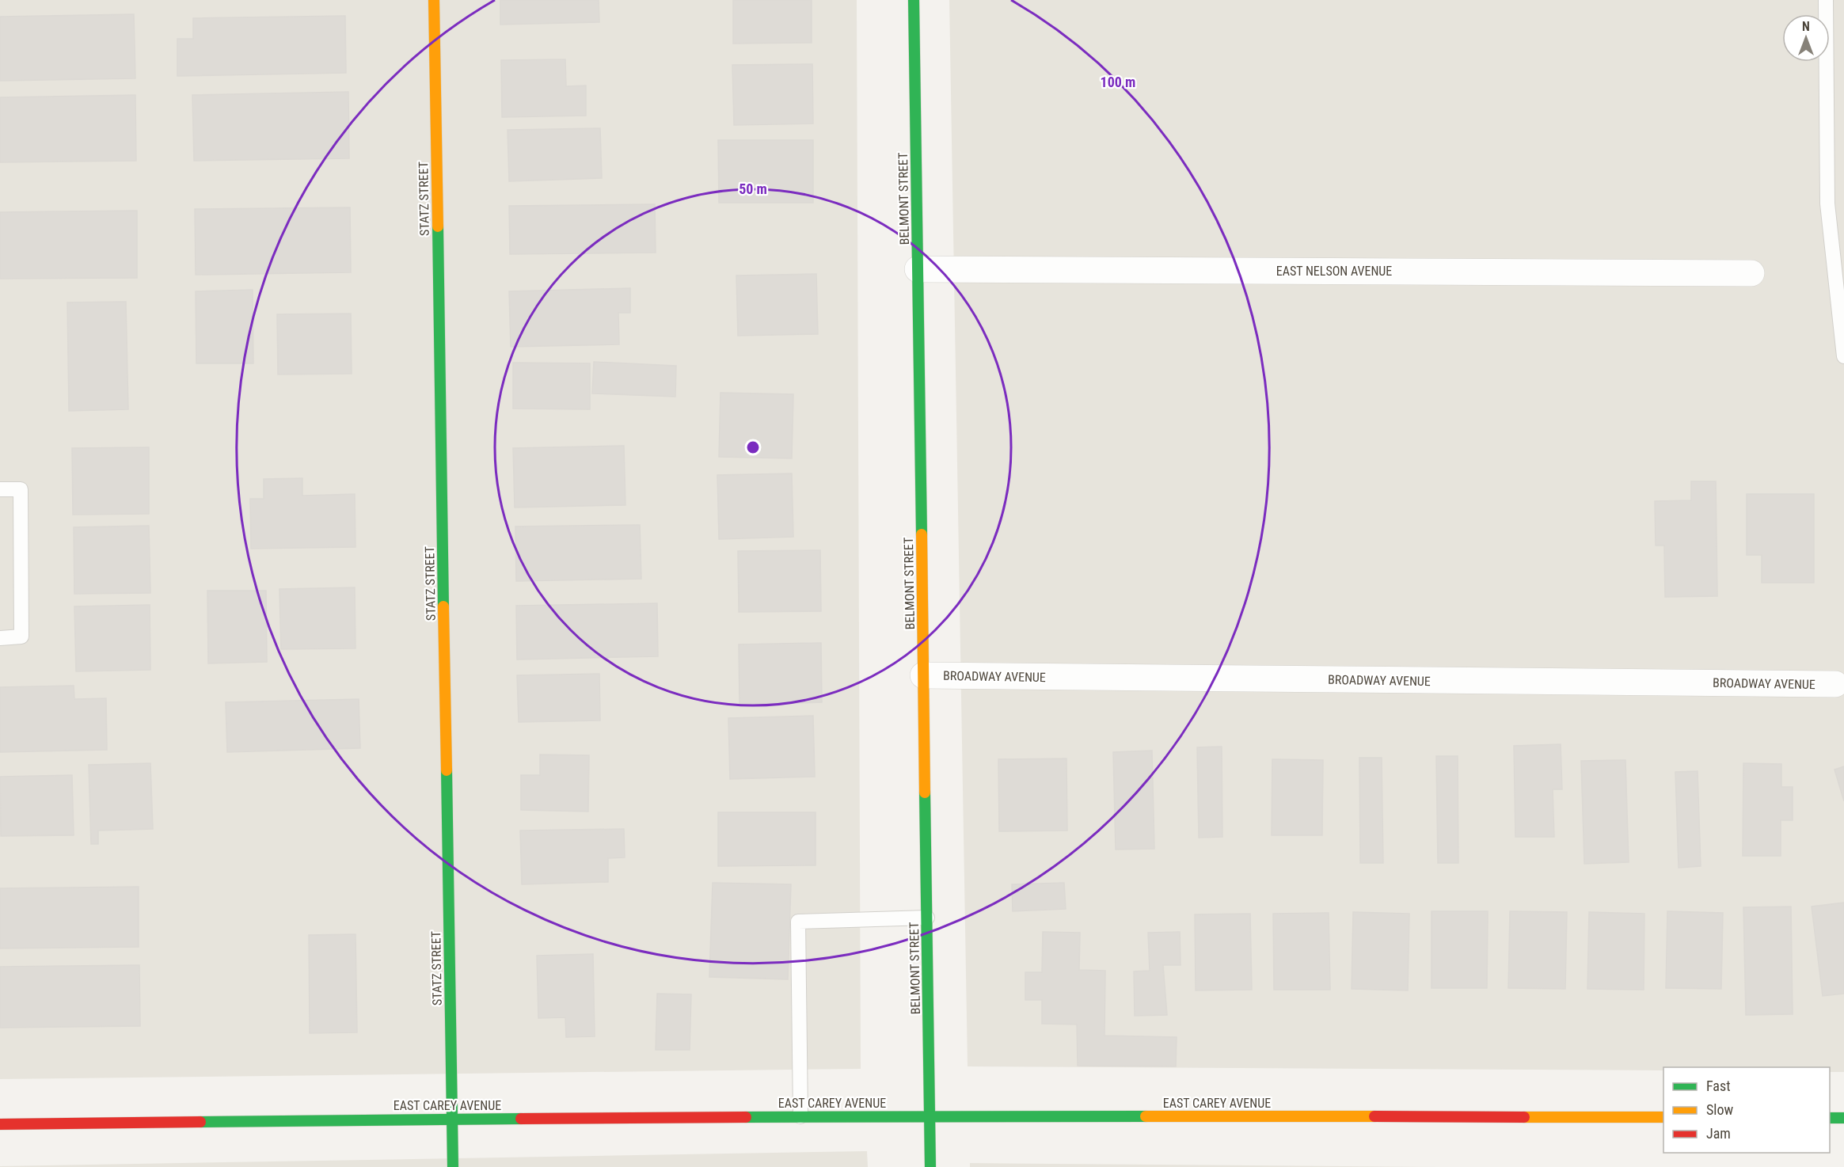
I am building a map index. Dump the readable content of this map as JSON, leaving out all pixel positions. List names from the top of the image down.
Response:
{
  "streets": {
    "street": [
      "STATZ STREET",
      "BELMONT STREET",
      "EAST NELSON AVENUE",
      "BROADWAY AVENUE",
      "EAST CAREY AVENUE"
    ]
  },
  "crossings": [
    ["STATZ STREET", "EAST CAREY AVENUE"],
    ["BELMONT STREET", "EAST NELSON AVENUE"],
    ["BELMONT STREET", "BROADWAY AVENUE"],
    ["BELMONT STREET", "EAST CAREY AVENUE"]
  ],
  "legend": ["Fast", "Slow", "Jam"],
  "north": "top",
  "rings": ["100 m", "50 m"]
}
